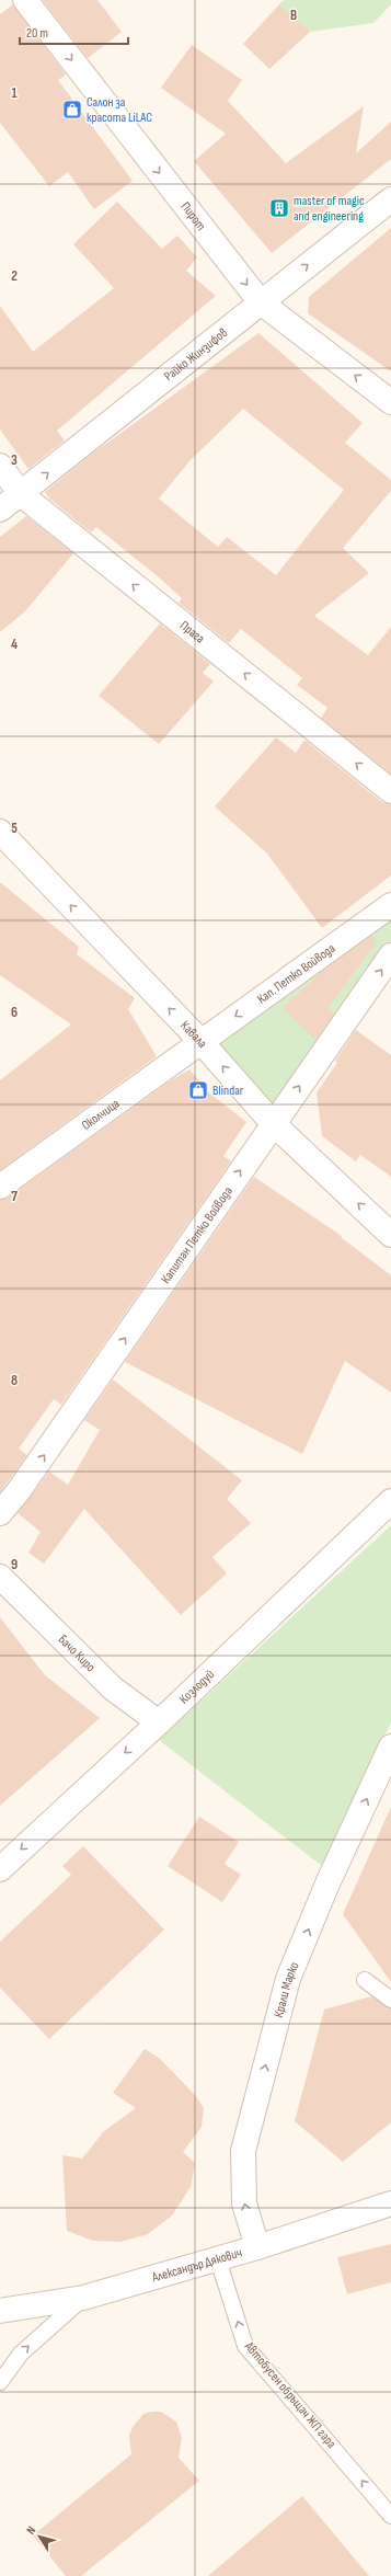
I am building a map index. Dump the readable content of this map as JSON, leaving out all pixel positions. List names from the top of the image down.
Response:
{
  "streets": {
    "street": [
      "Пирот",
      "Райко Жинзифов",
      "Прага",
      "Кап. Петко Войвода",
      "Кавала",
      "Околчица",
      "Капитан Петко Войвода",
      "Бачо Киро",
      "Козлодуй",
      "Крали Марко",
      "Александър Дякович"
    ],
    "lane": ["Автобусен обръщач ЖП гара"]
  },
  "crossings": [
    ["Пирот", "Райко Жинзифов"],
    ["Райко Жинзифов", "Прага"],
    ["Кап. Петко Войвода", "Кавала"],
    ["Кап. Петко Войвода", "Околчица"],
    ["Кавала", "Околчица"],
    ["Кавала", "Капитан Петко Войвода"],
    ["Бачо Киро", "Козлодуй"],
    ["Крали Марко", "Александър Дякович"],
    ["Александър Дякович", "Автобусен обръщач ЖП гара"]
  ],
  "one_way": [
    "Райко Жинзифов",
    "Прага",
    "Кап. Петко Войвода",
    "Кавала",
    "Капитан Петко Войвода",
    "Козлодуй",
    "Крали Марко",
    "Автобусен обръщач ЖП гара"
  ],
  "places": {
    "shop": ["Салон за красота LiLAC", "Blindar"],
    "building": ["master of magic and engineering"]
  },
  "scale_bar": "20 m",
  "north": "top left",
  "grid": {
    "columns": ["B"],
    "rows": [
      "1",
      "2",
      "3",
      "4",
      "5",
      "6",
      "7",
      "8",
      "9"
    ]
  }
}
